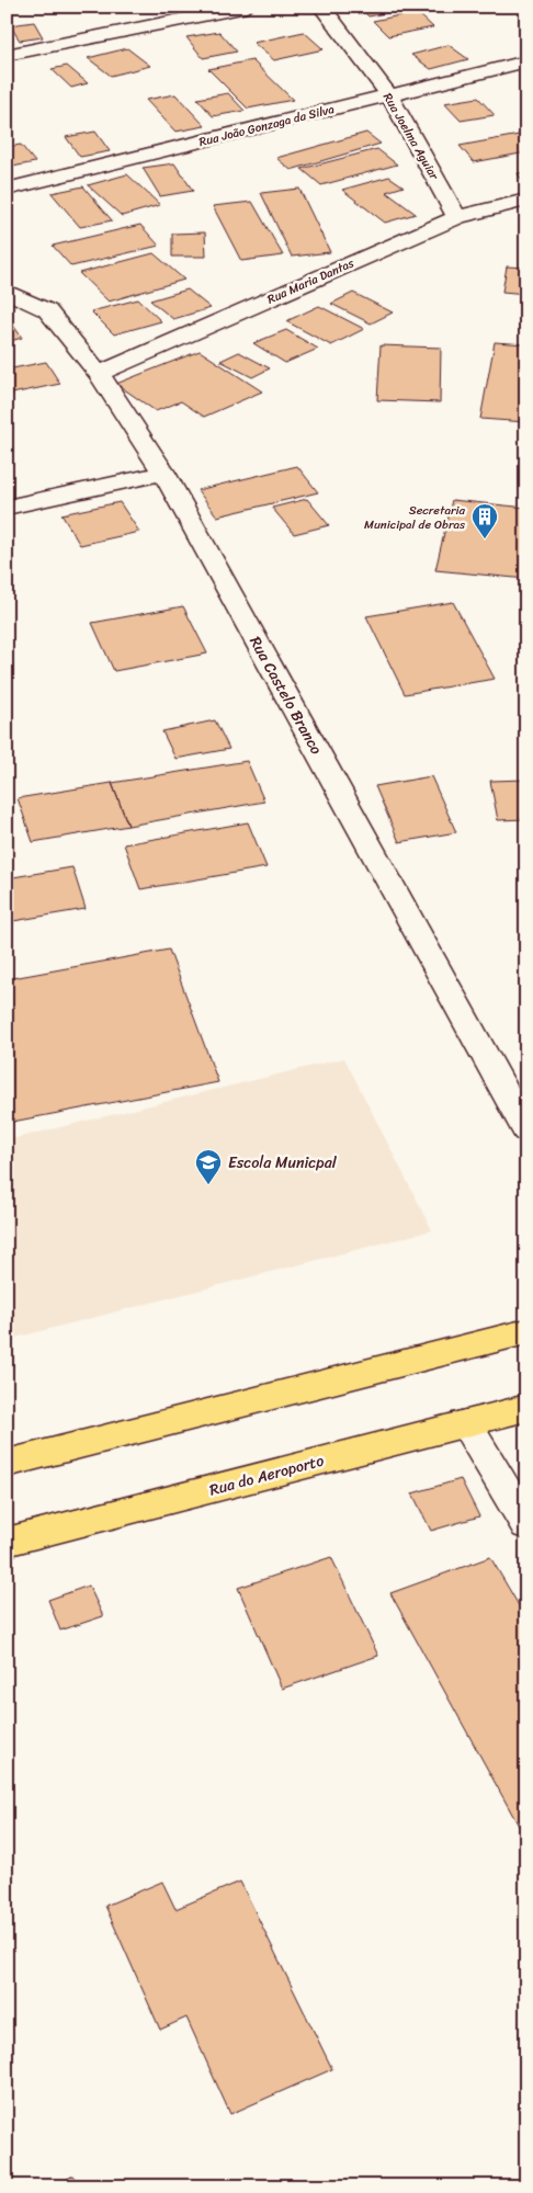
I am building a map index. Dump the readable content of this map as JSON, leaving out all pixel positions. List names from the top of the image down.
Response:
{
  "streets": {
    "main road": ["Rua do Aeroporto"],
    "street": [
      "Rua João Gonzaga da Silva",
      "Rua Joelma Aguiar",
      "Rua Maria Dantas",
      "Rua Castelo Branco"
    ]
  },
  "crossings": [
    ["Rua João Gonzaga da Silva", "Rua Joelma Aguiar"],
    ["Rua Joelma Aguiar", "Rua Maria Dantas"],
    ["Rua Maria Dantas", "Rua Castelo Branco"]
  ],
  "places": {
    "building": ["Secretaria Municipal de Obras"],
    "school or university": ["Escola Municpal"]
  }
}
